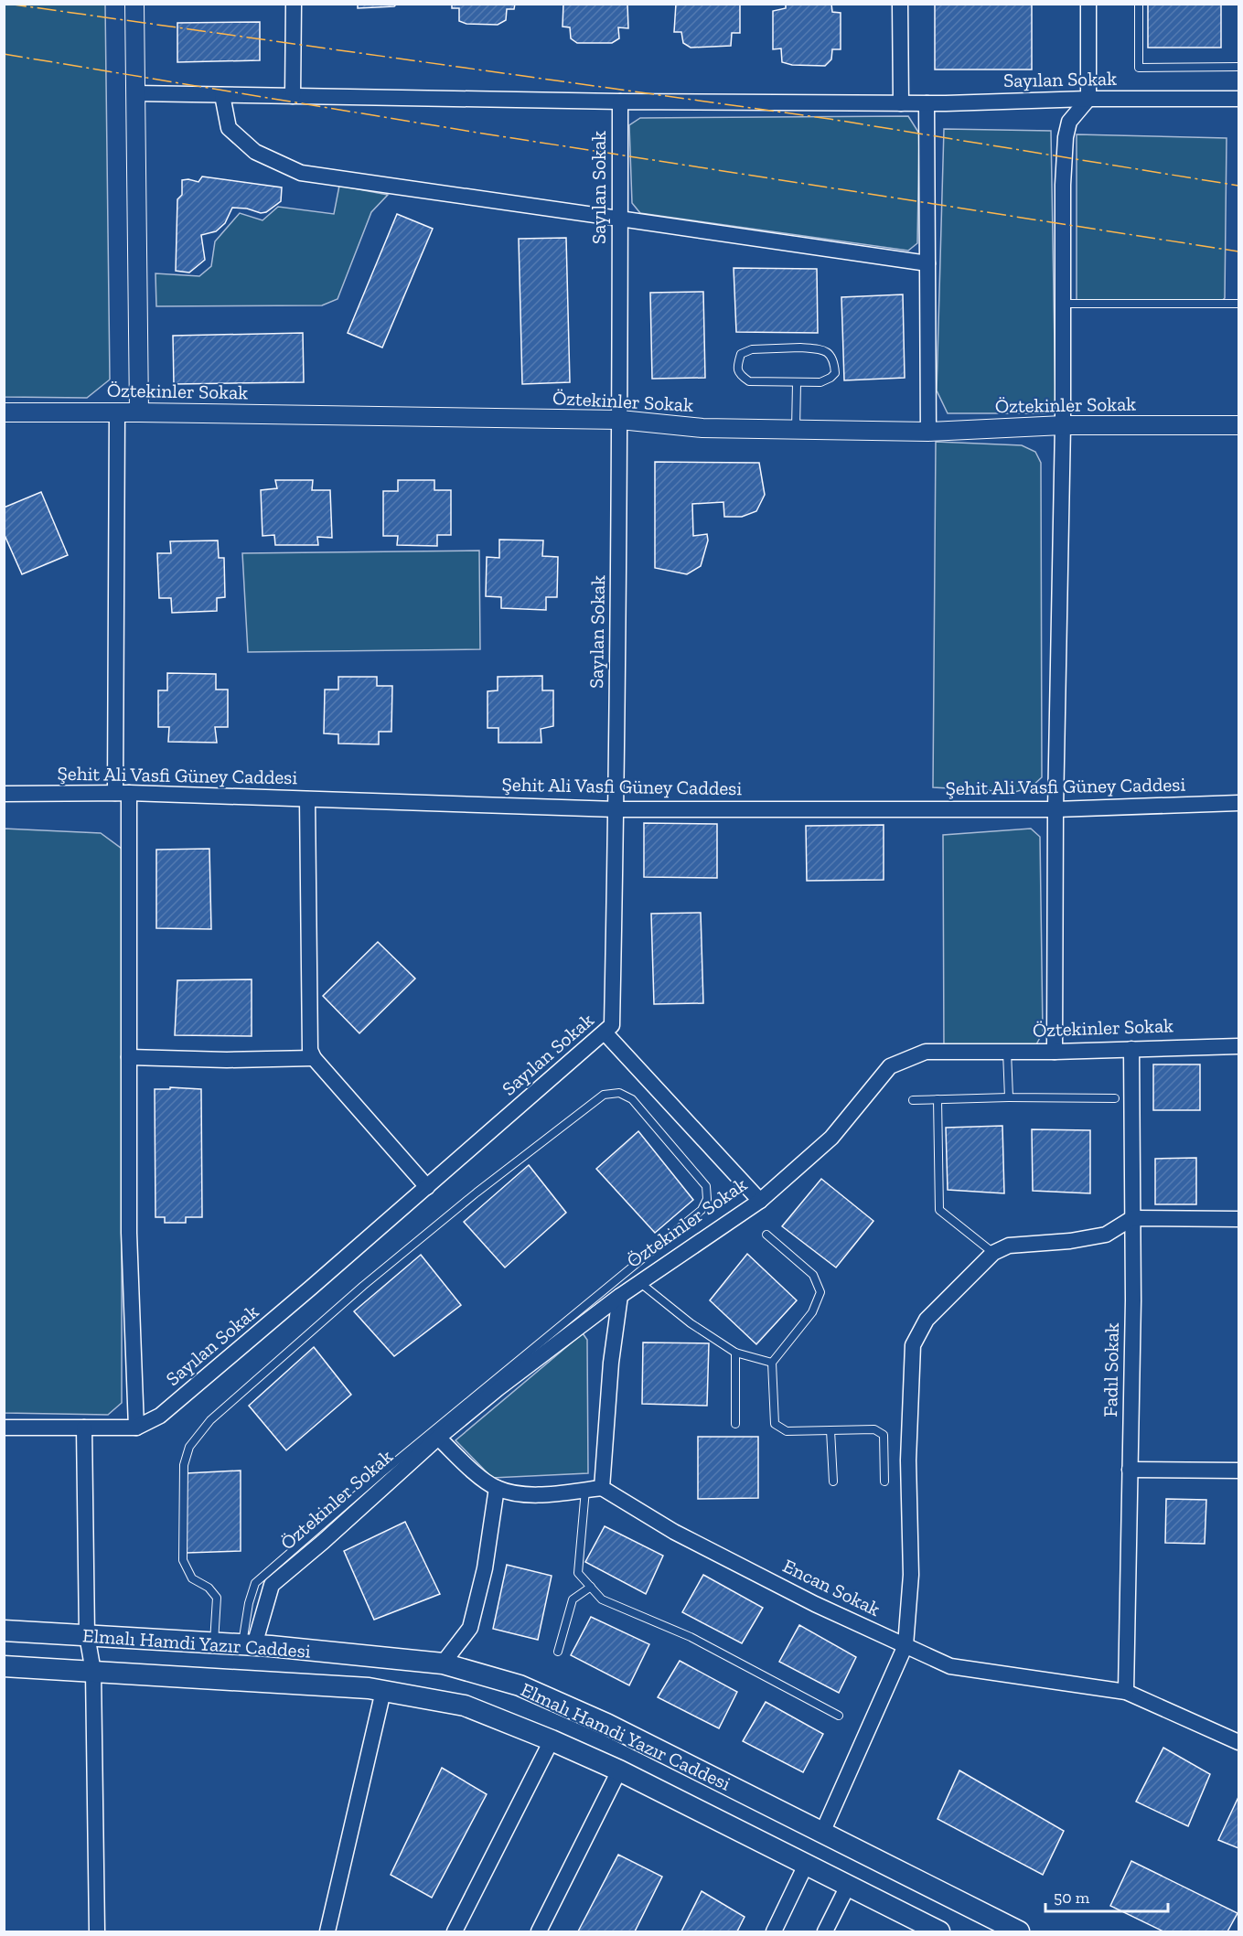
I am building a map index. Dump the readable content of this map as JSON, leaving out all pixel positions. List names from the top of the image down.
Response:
{
  "streets": {
    "main road": ["Elmalı Hamdi Yazır Caddesi"],
    "street": [
      "Sayılan Sokak",
      "Öztekinler Sokak",
      "Şehit Ali Vasfi Güney Caddesi",
      "Fadıl Sokak",
      "Encan Sokak"
    ]
  },
  "crossings": [
    ["Sayılan Sokak", "Öztekinler Sokak"],
    ["Sayılan Sokak", "Şehit Ali Vasfi Güney Caddesi"],
    ["Öztekinler Sokak", "Fadıl Sokak"],
    ["Öztekinler Sokak", "Elmalı Hamdi Yazır Caddesi"],
    ["Fadıl Sokak", "Encan Sokak"]
  ],
  "scale_bar": "50 m"
}
